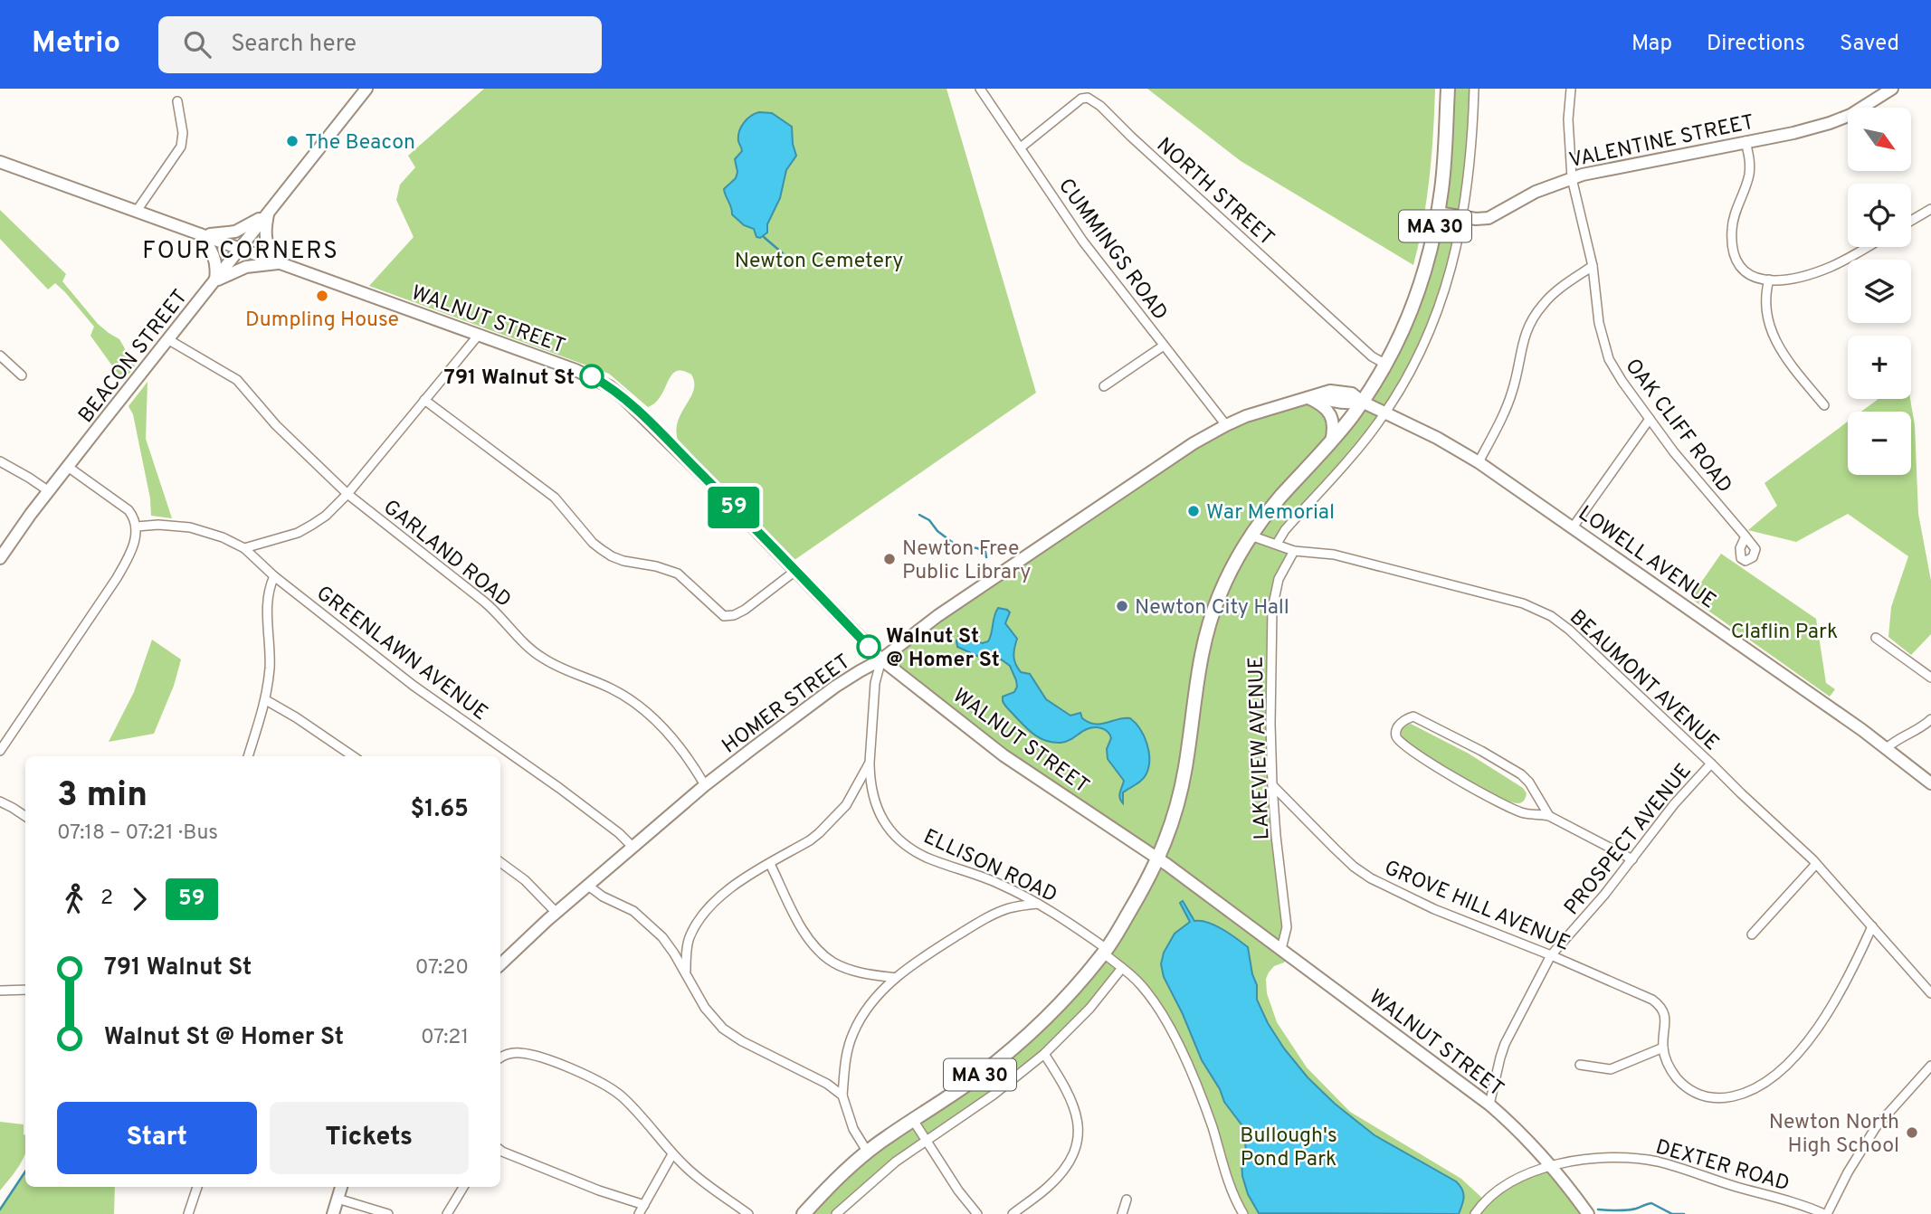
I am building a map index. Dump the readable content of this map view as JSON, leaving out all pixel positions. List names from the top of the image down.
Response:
{
  "streets": {
    "main road": [
      "VALENTINE STREET",
      "MA 30",
      "WALNUT STREET",
      "BEACON STREET",
      "LOWELL AVENUE",
      "HOMER STREET"
    ],
    "street": [
      "NORTH STREET",
      "CUMMINGS ROAD",
      "OAK CLIFF ROAD",
      "GARLAND ROAD",
      "GREENLAWN AVENUE",
      "BEAUMONT AVENUE",
      "LAKEVIEW AVENUE",
      "PROSPECT AVENUE",
      "ELLISON ROAD",
      "GROVE HILL AVENUE",
      "DEXTER ROAD"
    ]
  },
  "crossings": [
    ["VALENTINE STREET", "MA 30"],
    ["VALENTINE STREET", "OAK CLIFF ROAD"],
    ["NORTH STREET", "MA 30"],
    ["NORTH STREET", "CUMMINGS ROAD"],
    ["MA 30", "WALNUT STREET"],
    ["MA 30", "LOWELL AVENUE"],
    ["MA 30", "BEAUMONT AVENUE"],
    ["MA 30", "HOMER STREET"],
    ["MA 30", "ELLISON ROAD"],
    ["CUMMINGS ROAD", "HOMER STREET"],
    ["WALNUT STREET", "BEACON STREET"],
    ["WALNUT STREET", "HOMER STREET"],
    ["WALNUT STREET", "LAKEVIEW AVENUE"],
    ["WALNUT STREET", "PROSPECT AVENUE"],
    ["WALNUT STREET", "ELLISON ROAD"],
    ["WALNUT STREET", "DEXTER ROAD"],
    ["BEACON STREET", "GARLAND ROAD"],
    ["GARLAND ROAD", "HOMER STREET"],
    ["LOWELL AVENUE", "HOMER STREET"],
    ["GREENLAWN AVENUE", "HOMER STREET"],
    ["BEAUMONT AVENUE", "LAKEVIEW AVENUE"],
    ["BEAUMONT AVENUE", "PROSPECT AVENUE"],
    ["HOMER STREET", "ELLISON ROAD"],
    ["LAKEVIEW AVENUE", "GROVE HILL AVENUE"],
    ["PROSPECT AVENUE", "GROVE HILL AVENUE"]
  ],
  "districts": ["FOUR CORNERS"],
  "parks": ["Newton Cemetery", "Claflin Park", "Bullough's Pond Park"],
  "places": [
    "The Beacon",
    "Dumpling House",
    "791 Walnut St",
    "War Memorial",
    "Newton Free Public Library",
    "Newton City Hall",
    "Walnut St @ Homer St",
    "Newton North High School"
  ],
  "lines": ["bus line 59"],
  "north": "bottom right",
  "page": {
    "header": "Metrio",
    "search": "Search here",
    "nav": ["Map", "Directions", "Saved"],
    "on_map": "59",
    "map_buttons": ["+", "−"],
    "heading": ["3 min", "07:18 – 07:21 · Bus", "$1.65"],
    "legs": ["2", "59"],
    "list": [
      {
        "name": "791 Walnut St",
        "value": "07:20"
      },
      {
        "name": "Walnut St @ Homer St",
        "value": "07:21"
      }
    ],
    "buttons": ["Start", "Tickets"]
  }
}
